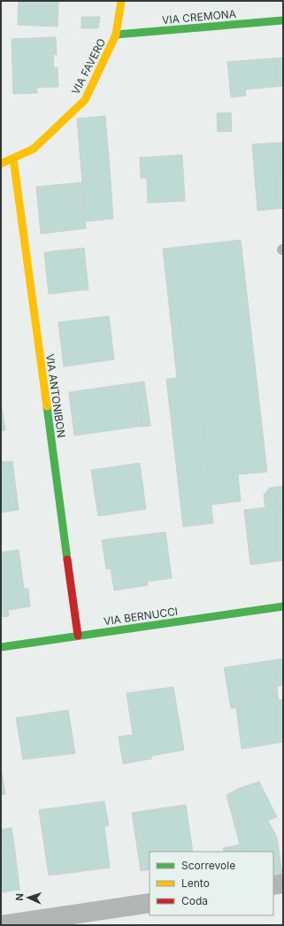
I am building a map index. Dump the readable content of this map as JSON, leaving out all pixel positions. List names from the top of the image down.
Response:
{
  "streets": {
    "street": [
      "VIA CREMONA",
      "VIA FAVERO",
      "VIA ANTONIBON",
      "VIA BERNUCCI"
    ]
  },
  "crossings": [
    ["VIA CREMONA", "VIA FAVERO"],
    ["VIA FAVERO", "VIA ANTONIBON"],
    ["VIA ANTONIBON", "VIA BERNUCCI"]
  ],
  "legend": ["Scorrevole", "Lento", "Coda"],
  "north": "left"
}
